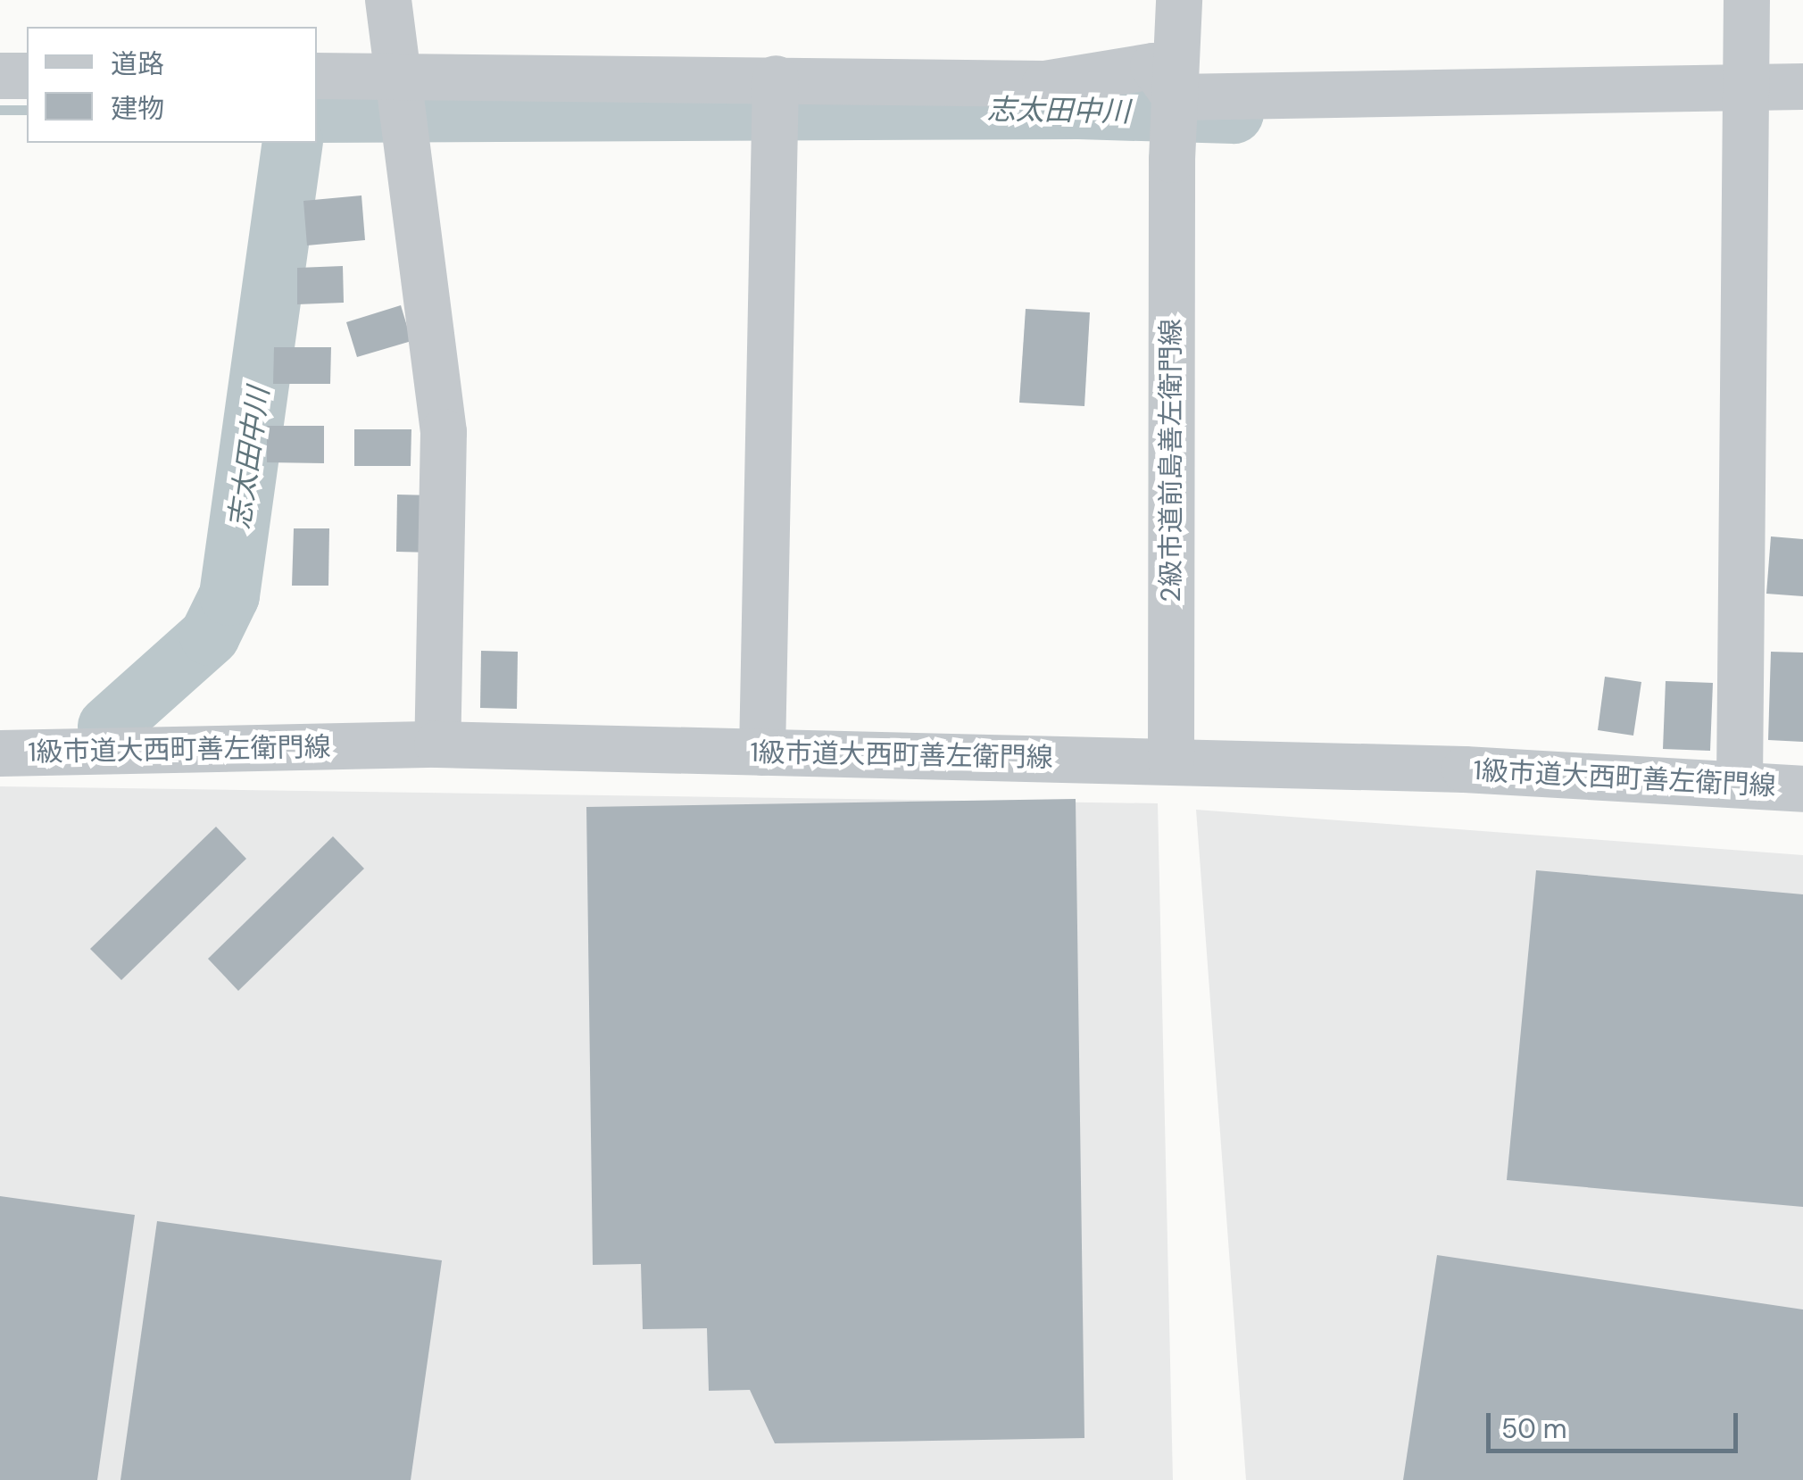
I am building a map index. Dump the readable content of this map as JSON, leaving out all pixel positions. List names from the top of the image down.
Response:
{
  "streets": {
    "street": ["2級市道前島善左衛門線", "1級市道大西町善左衛門線"]
  },
  "crossings": [
    ["2級市道前島善左衛門線", "1級市道大西町善左衛門線"]
  ],
  "water": ["志太田中川"],
  "legend": ["道路", "建物"],
  "scale_bar": "50 m"
}
